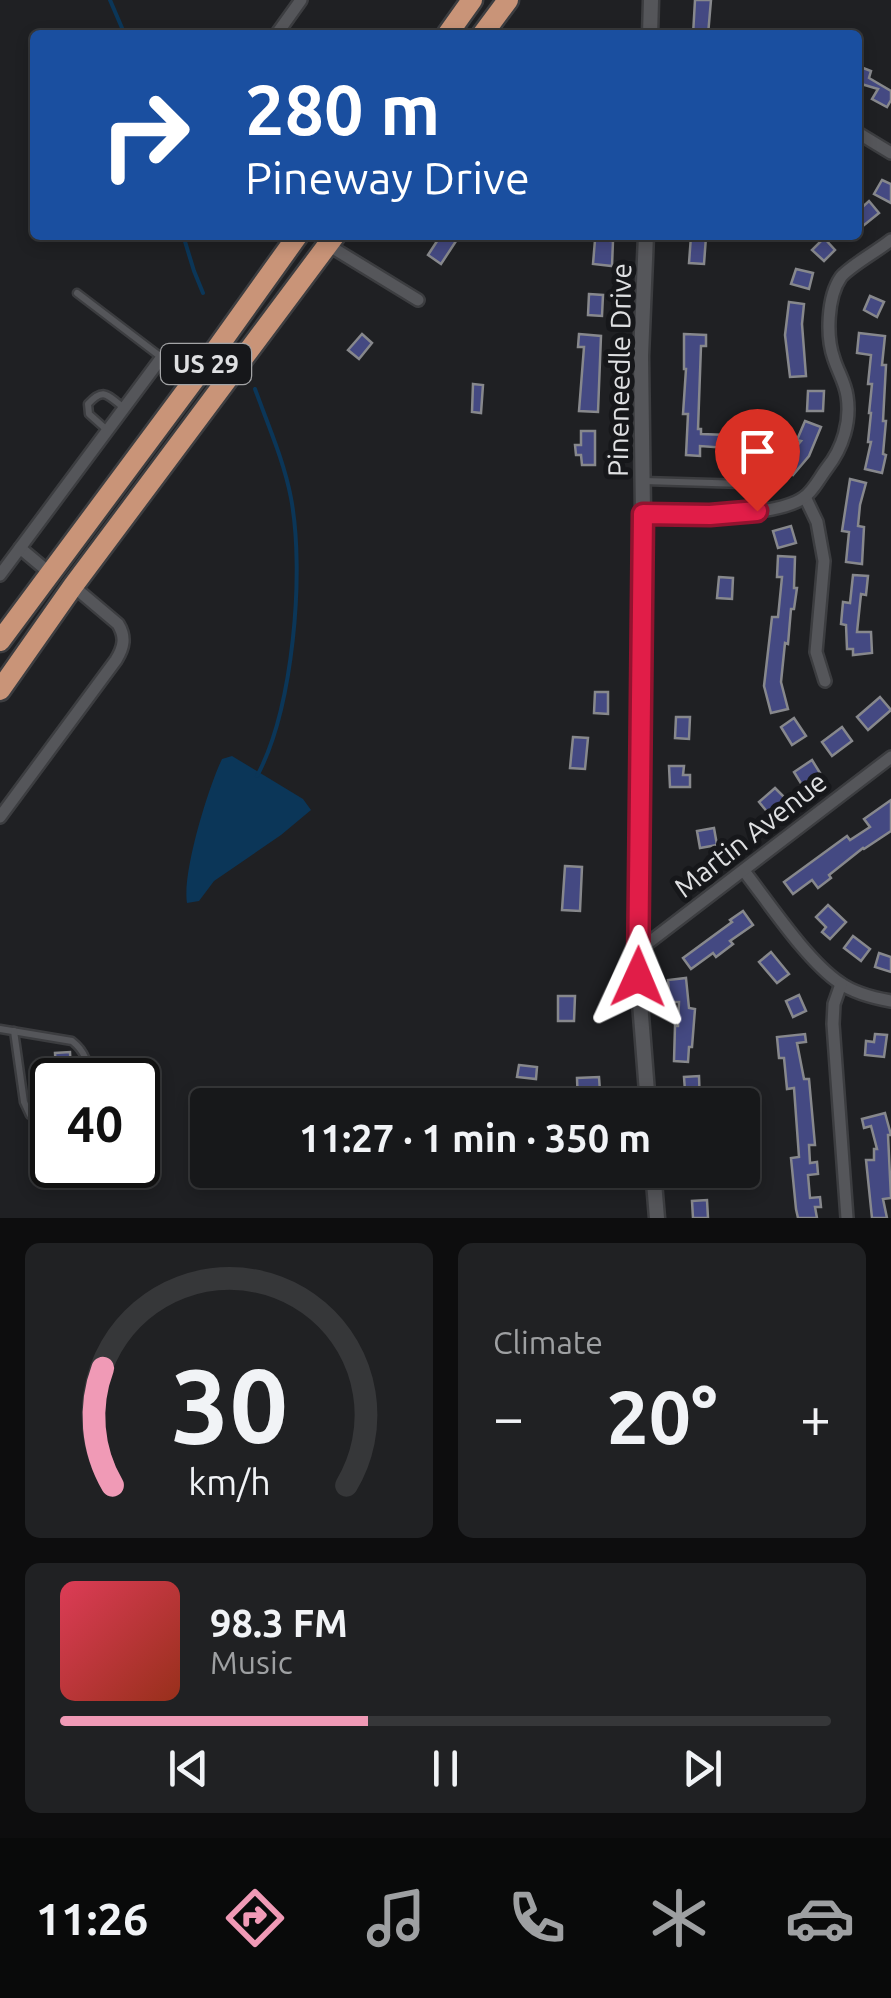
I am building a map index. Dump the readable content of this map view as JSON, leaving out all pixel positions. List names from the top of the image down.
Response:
{
  "streets": {
    "highway": ["US 29"],
    "street": ["Pineneedle Drive", "Martin Avenue"]
  },
  "crossings": [
    ["Pineneedle Drive", "Martin Avenue"]
  ],
  "page": {
    "turn": ["280 m", "Pineway Drive"],
    "limit": "40",
    "trip": "11:27 · 1 min · 350 m",
    "tile": "Climate",
    "heat": ["−", "20°", "+"],
    "song": ["98.3 FM", "Music"],
    "tabs": "11:26",
    "gauge": ["30", "km/h"]
  }
}
